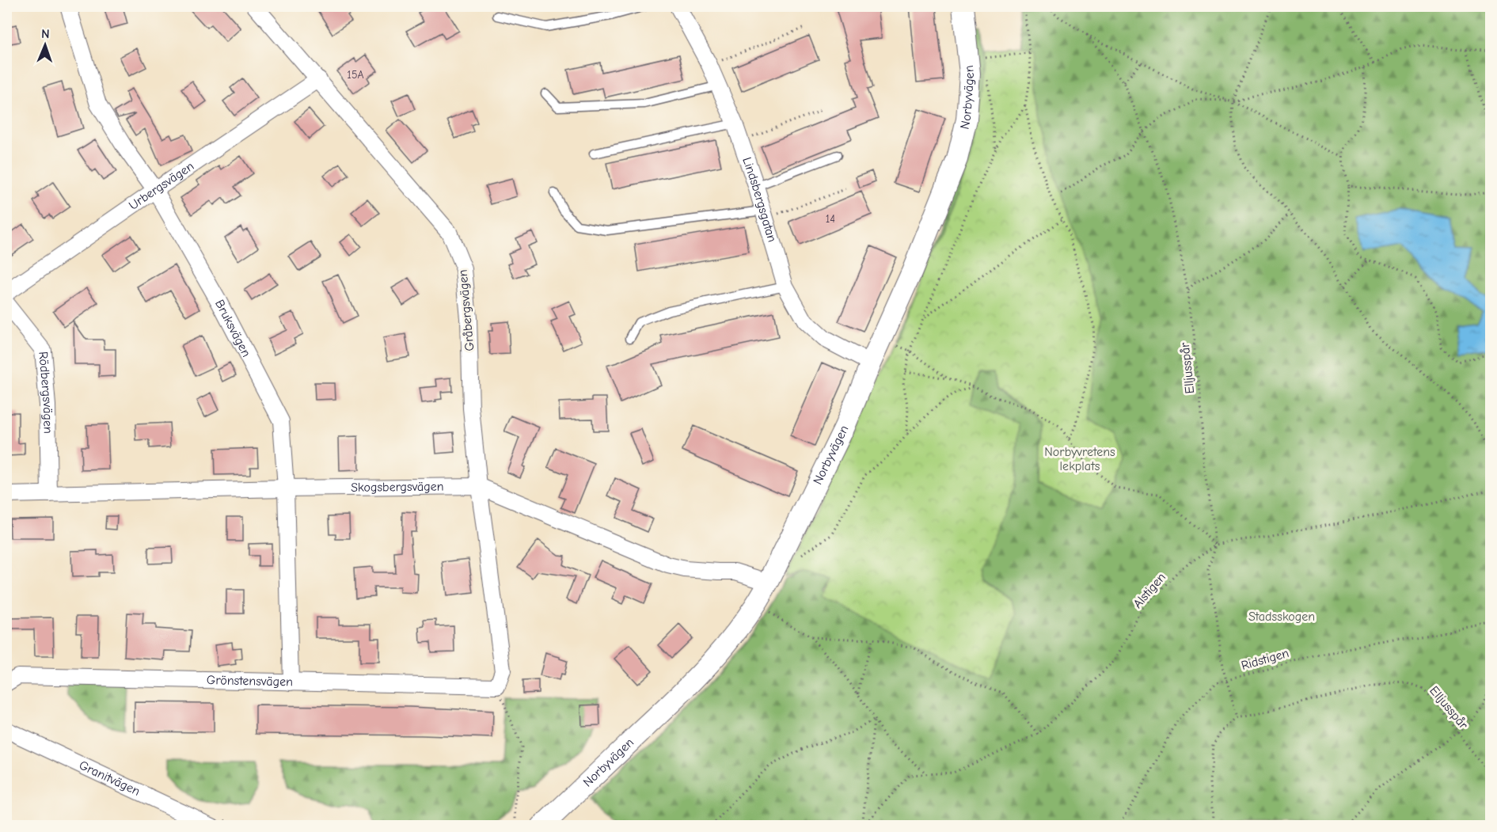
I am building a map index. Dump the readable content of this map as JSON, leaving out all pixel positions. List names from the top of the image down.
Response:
{
  "streets": {
    "street": [
      "Norbyvägen",
      "Urbergsvägen",
      "Lindsbergsgatan",
      "Gråbergsvägen",
      "Bruksvägen",
      "Rödbergsvägen",
      "Skogsbergsvägen",
      "Grönstensvägen",
      "Granitvägen"
    ],
    "path": ["Elljusspår", "Alstigen", "Ridstigen"]
  },
  "crossings": [
    ["Norbyvägen", "Lindsbergsgatan"],
    ["Norbyvägen", "Skogsbergsvägen"],
    ["Urbergsvägen", "Gråbergsvägen"],
    ["Urbergsvägen", "Bruksvägen"],
    ["Gråbergsvägen", "Skogsbergsvägen"],
    ["Gråbergsvägen", "Grönstensvägen"],
    ["Bruksvägen", "Skogsbergsvägen"],
    ["Bruksvägen", "Grönstensvägen"],
    ["Elljusspår", "Alstigen"],
    ["Elljusspår", "Ridstigen"],
    ["Rödbergsvägen", "Skogsbergsvägen"]
  ],
  "parks": ["Norbyvretens lekplats", "Stadsskogen"],
  "house_numbers": ["15A", "14"],
  "north": "top"
}
